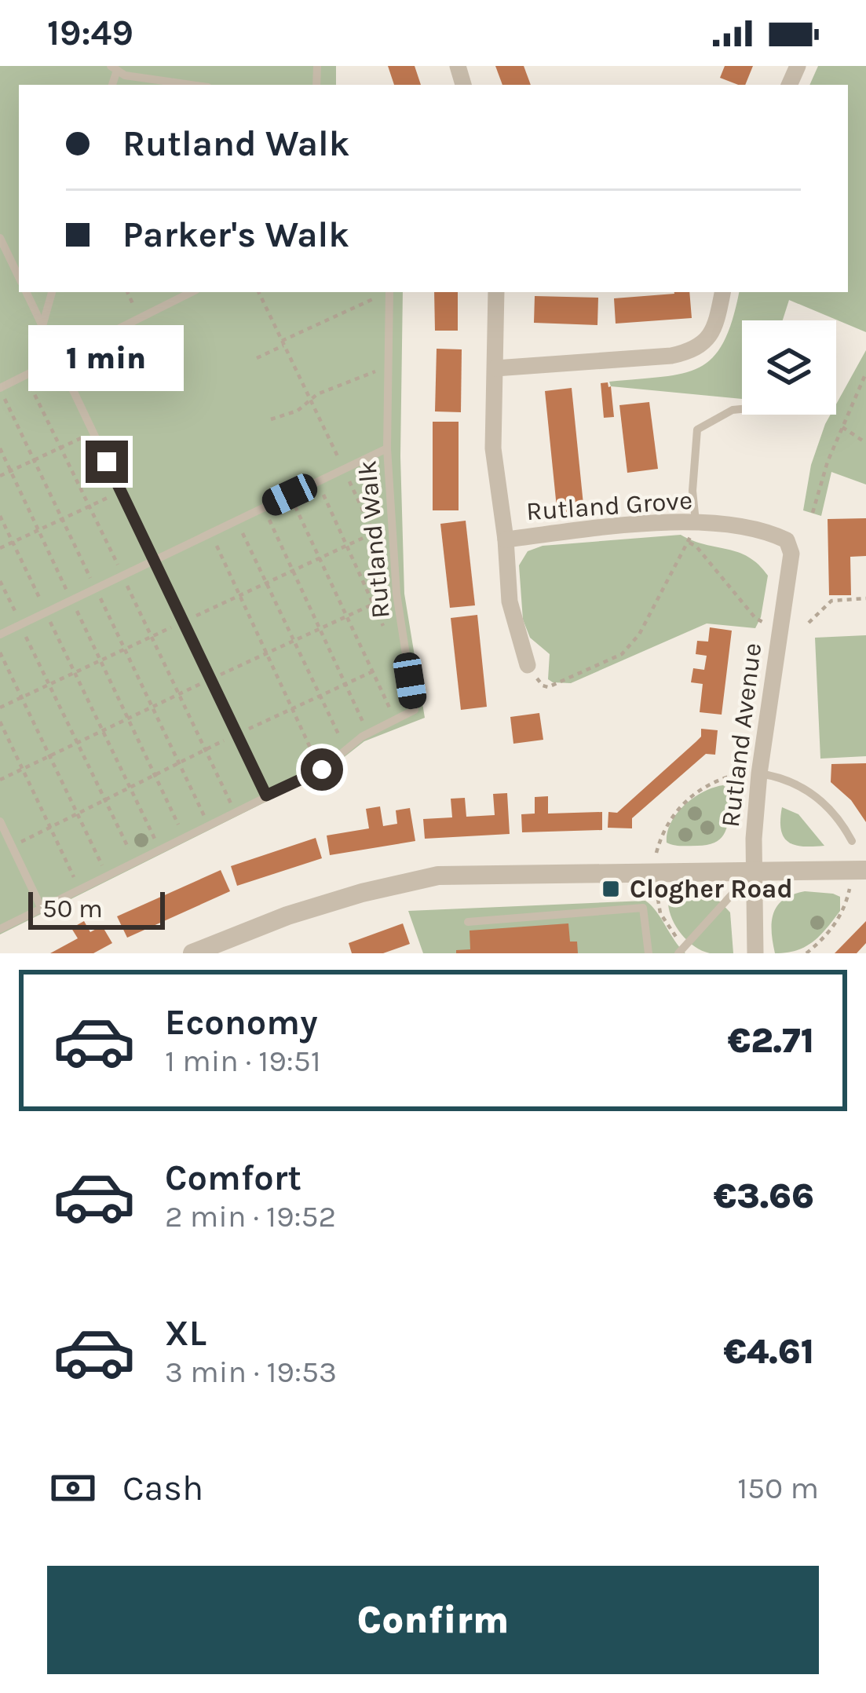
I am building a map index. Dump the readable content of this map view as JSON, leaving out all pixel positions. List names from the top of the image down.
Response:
{
  "streets": {
    "street": ["Rutland Grove", "Rutland Avenue"],
    "lane": ["Rutland Walk"]
  },
  "crossings": [
    ["Rutland Grove", "Rutland Avenue"]
  ],
  "places": {
    "transit": ["Clogher Road"]
  },
  "scale_bar": "50 m",
  "page": {
    "status": "19:49",
    "banner": ["Rutland Walk", "Parker's Walk"],
    "bubble": "1 min",
    "scale": "50 m",
    "list": [
      {
        "name": "Economy",
        "note": "1 min · 19:51",
        "value": "€2.71"
      },
      {
        "name": "Comfort",
        "note": "2 min · 19:52",
        "value": "€3.66"
      },
      {
        "name": "XL",
        "note": "3 min · 19:53",
        "value": "€4.61"
      }
    ],
    "pay": ["Cash", "150 m"],
    "buttons": "Confirm"
  }
}
